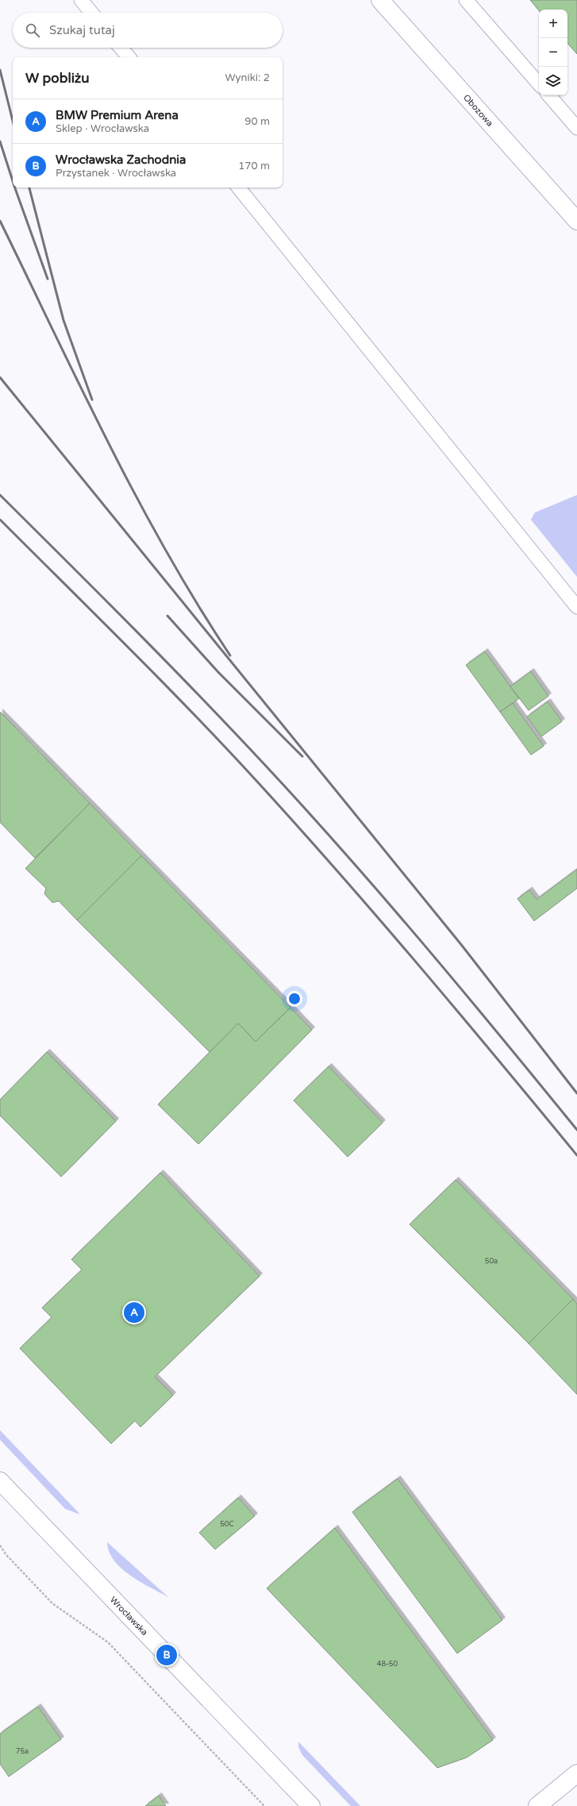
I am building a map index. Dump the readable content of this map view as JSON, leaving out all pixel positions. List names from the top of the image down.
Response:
{
  "streets": {
    "street": ["Obozowa", "Wrocławska"]
  },
  "house_numbers": [
    "50a",
    "50C",
    "48-50",
    "75a"
  ],
  "page": {
    "map_buttons": ["+", "−"],
    "search": "Szukaj tutaj",
    "heading": ["W pobliżu", "Wyniki: 2"],
    "list": [
      {
        "mark": "A",
        "name": "BMW Premium Arena",
        "note": "Sklep · Wrocławska",
        "value": "90 m"
      },
      {
        "mark": "B",
        "name": "Wrocławska Zachodnia",
        "note": "Przystanek · Wrocławska",
        "value": "170 m"
      }
    ],
    "pins": ["A", "B"]
  }
}
